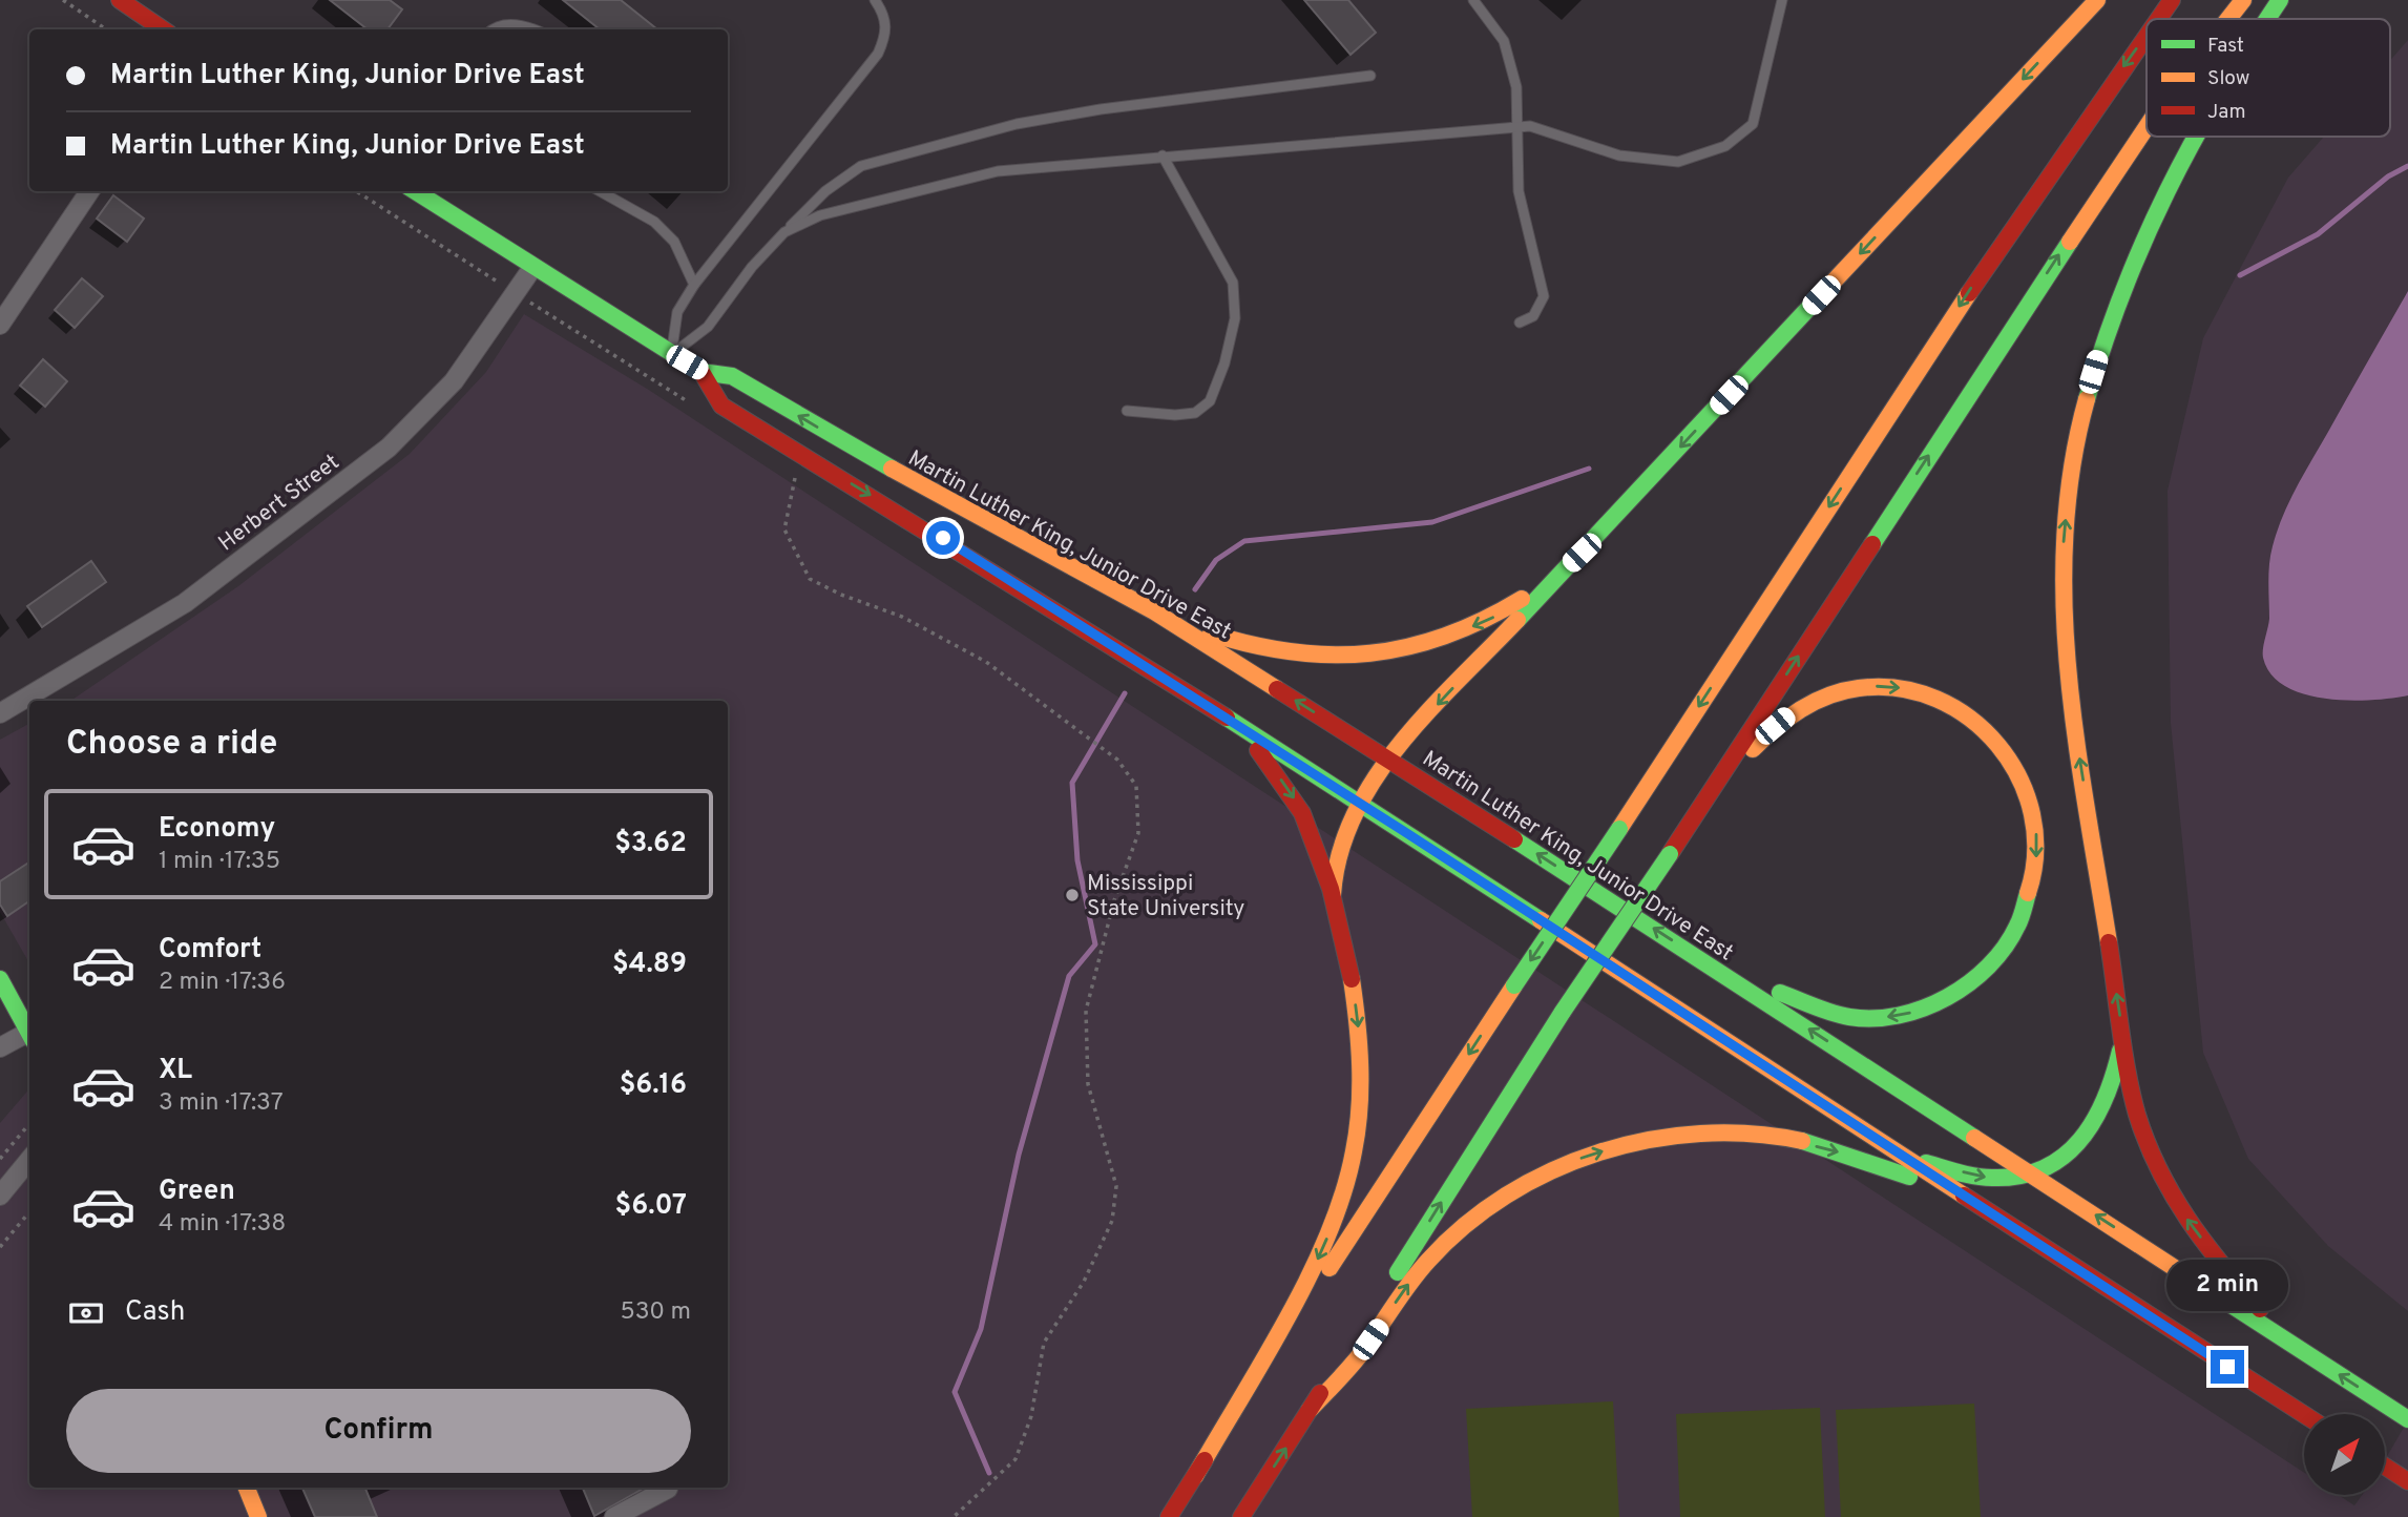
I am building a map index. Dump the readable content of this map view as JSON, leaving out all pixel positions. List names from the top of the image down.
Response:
{
  "streets": {
    "main road": ["Martin Luther King, Junior Drive East"],
    "street": ["Herbert Street"]
  },
  "crossings": [
    ["Herbert Street", "Martin Luther King, Junior Drive East"]
  ],
  "places": ["Mississippi State University"],
  "legend": ["Fast", "Slow", "Jam"],
  "north": "top right",
  "page": {
    "banner": ["Martin Luther King, Junior Drive East", "Martin Luther King, Junior Drive East"],
    "heading": "Choose a ride",
    "list": [
      {
        "name": "Economy",
        "note": "1 min · 17:35",
        "value": "$3.62"
      },
      {
        "name": "Comfort",
        "note": "2 min · 17:36",
        "value": "$4.89"
      },
      {
        "name": "XL",
        "note": "3 min · 17:37",
        "value": "$6.16"
      },
      {
        "name": "Green",
        "note": "4 min · 17:38",
        "value": "$6.07"
      }
    ],
    "bubble": "2 min",
    "pay": ["Cash", "530 m"],
    "buttons": "Confirm"
  }
}
